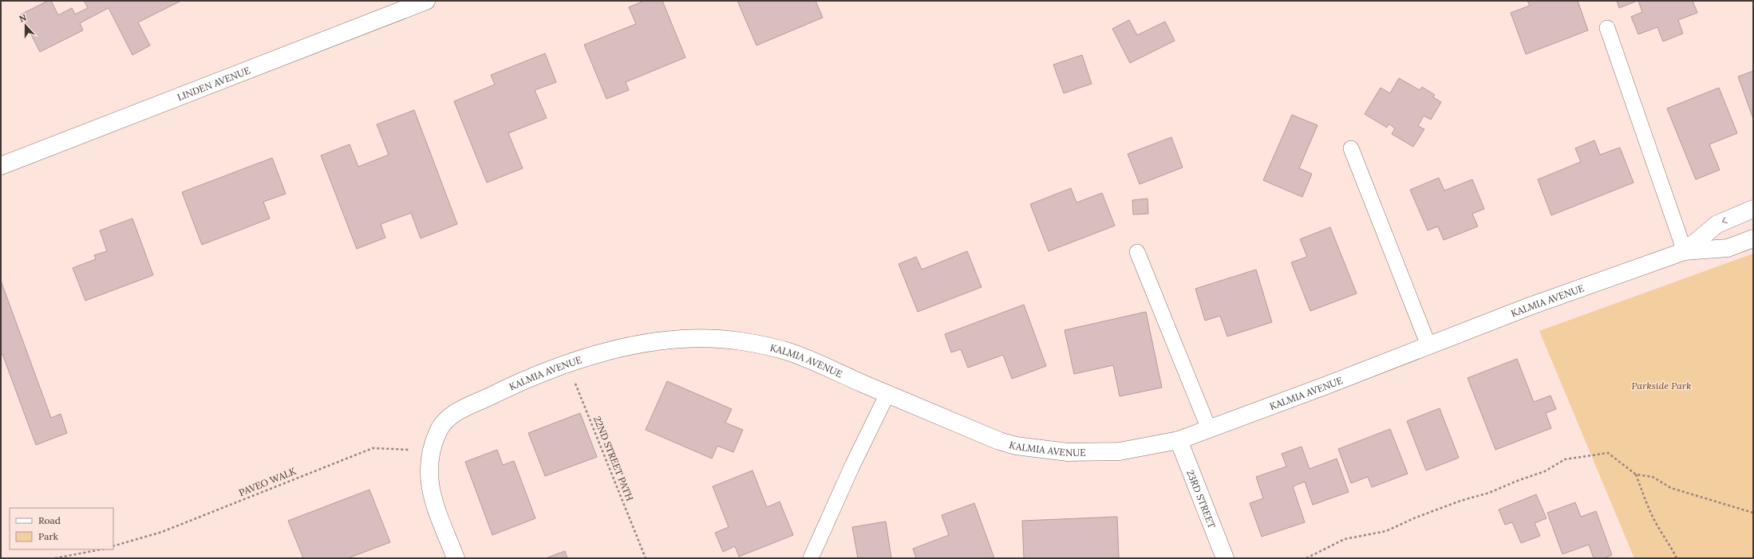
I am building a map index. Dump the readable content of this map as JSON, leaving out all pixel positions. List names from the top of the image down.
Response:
{
  "streets": {
    "street": ["LINDEN AVENUE", "KALMIA AVENUE", "23RD STREET"],
    "path": ["22ND STREET PATH", "PAVEO WALK"]
  },
  "crossings": [
    ["KALMIA AVENUE", "22ND STREET PATH"],
    ["KALMIA AVENUE", "PAVEO WALK"],
    ["KALMIA AVENUE", "23RD STREET"]
  ],
  "parks": ["Parkside Park"],
  "legend": ["Road", "Park"],
  "north": "top"
}
